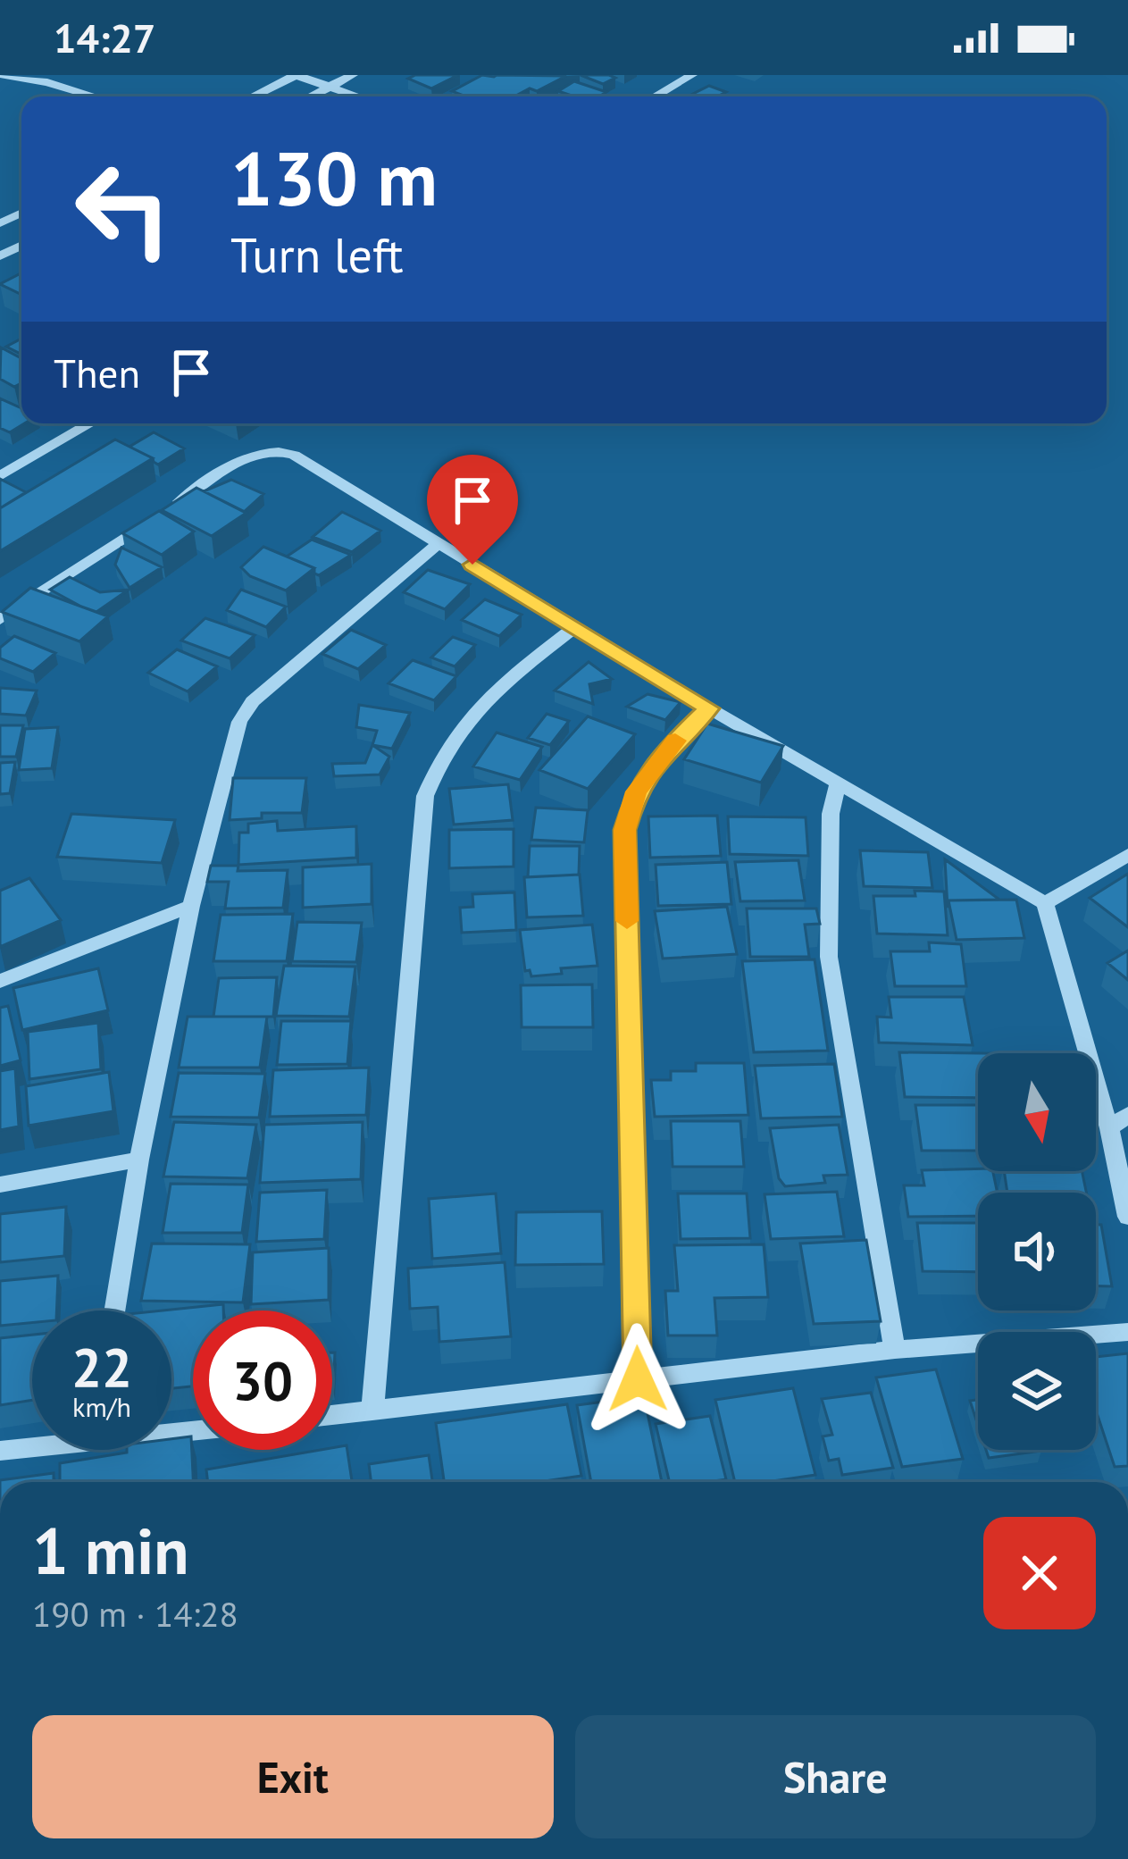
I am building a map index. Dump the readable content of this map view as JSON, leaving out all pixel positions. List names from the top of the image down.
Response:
{
  "north": "bottom",
  "page": {
    "status": "14:27",
    "turn": ["130 m", "Turn left"],
    "then": "Then",
    "speed": "22 km/h",
    "limit": "30",
    "heading": ["1 min", "190 m · 14:28"],
    "buttons": ["Exit", "Share"]
  }
}
